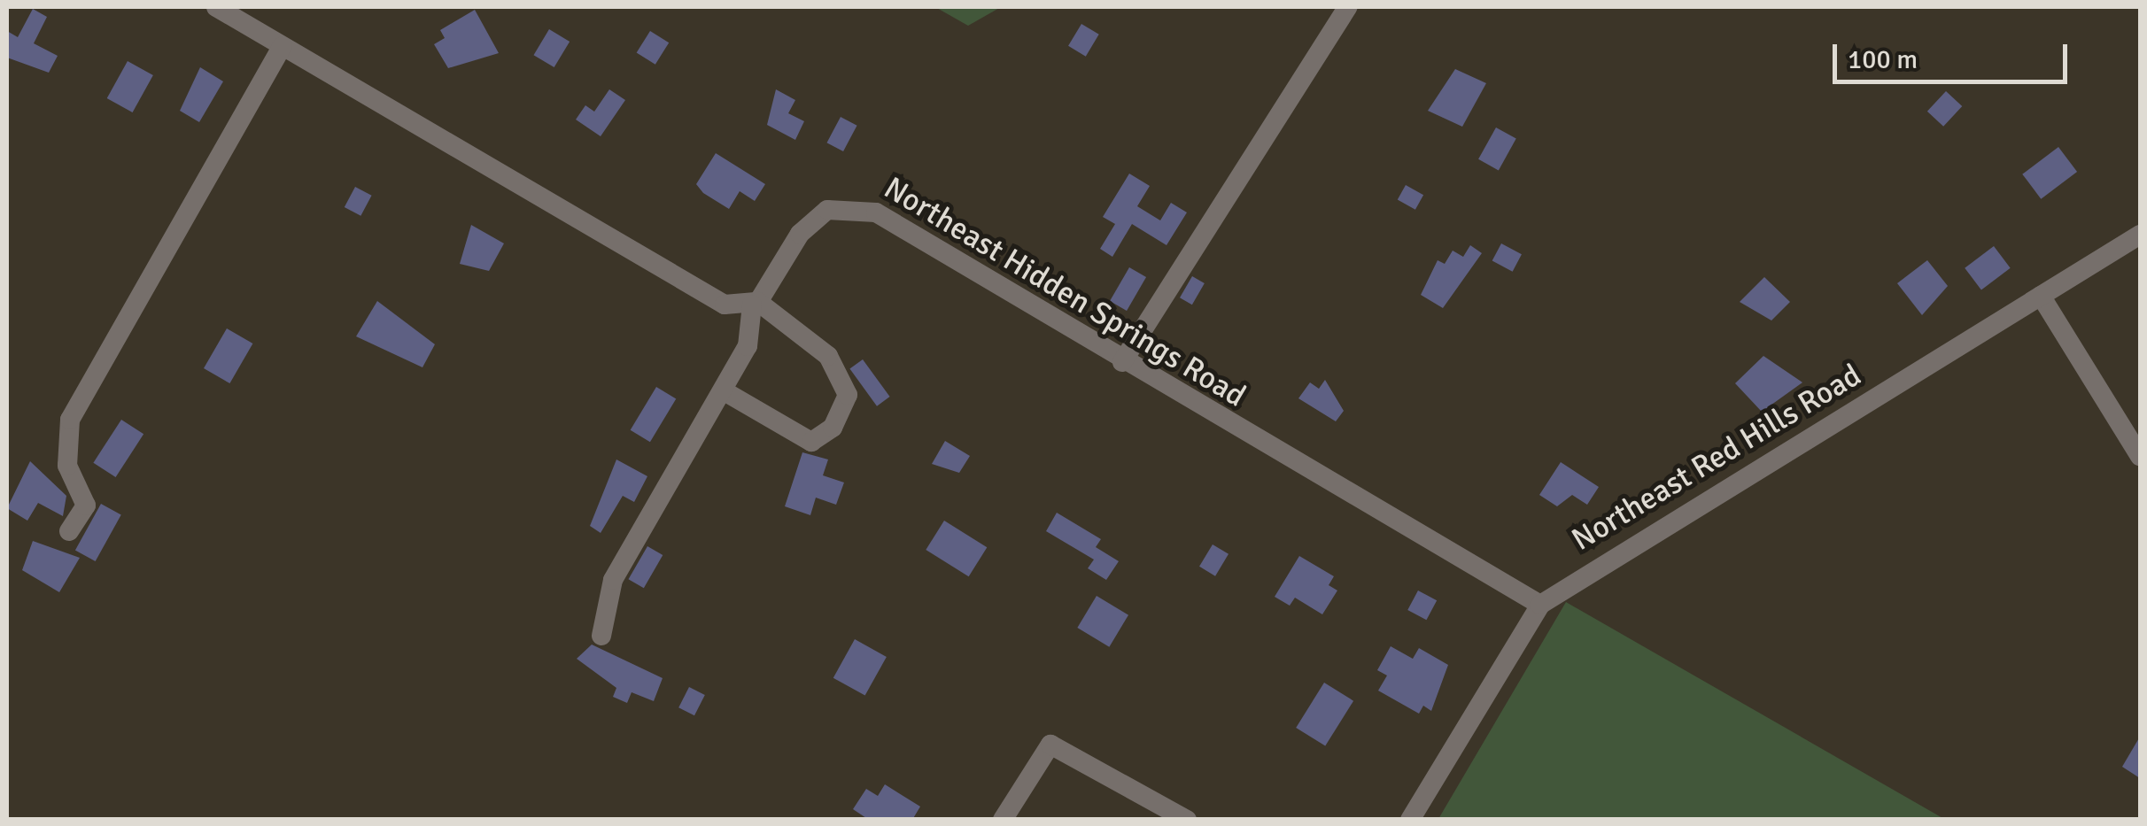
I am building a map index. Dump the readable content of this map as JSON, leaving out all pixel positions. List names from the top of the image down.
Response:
{
  "streets": {
    "street": ["Northeast Hidden Springs Road", "Northeast Red Hills Road"]
  },
  "crossings": [
    ["Northeast Hidden Springs Road", "Northeast Red Hills Road"]
  ],
  "scale_bar": "100 m"
}
